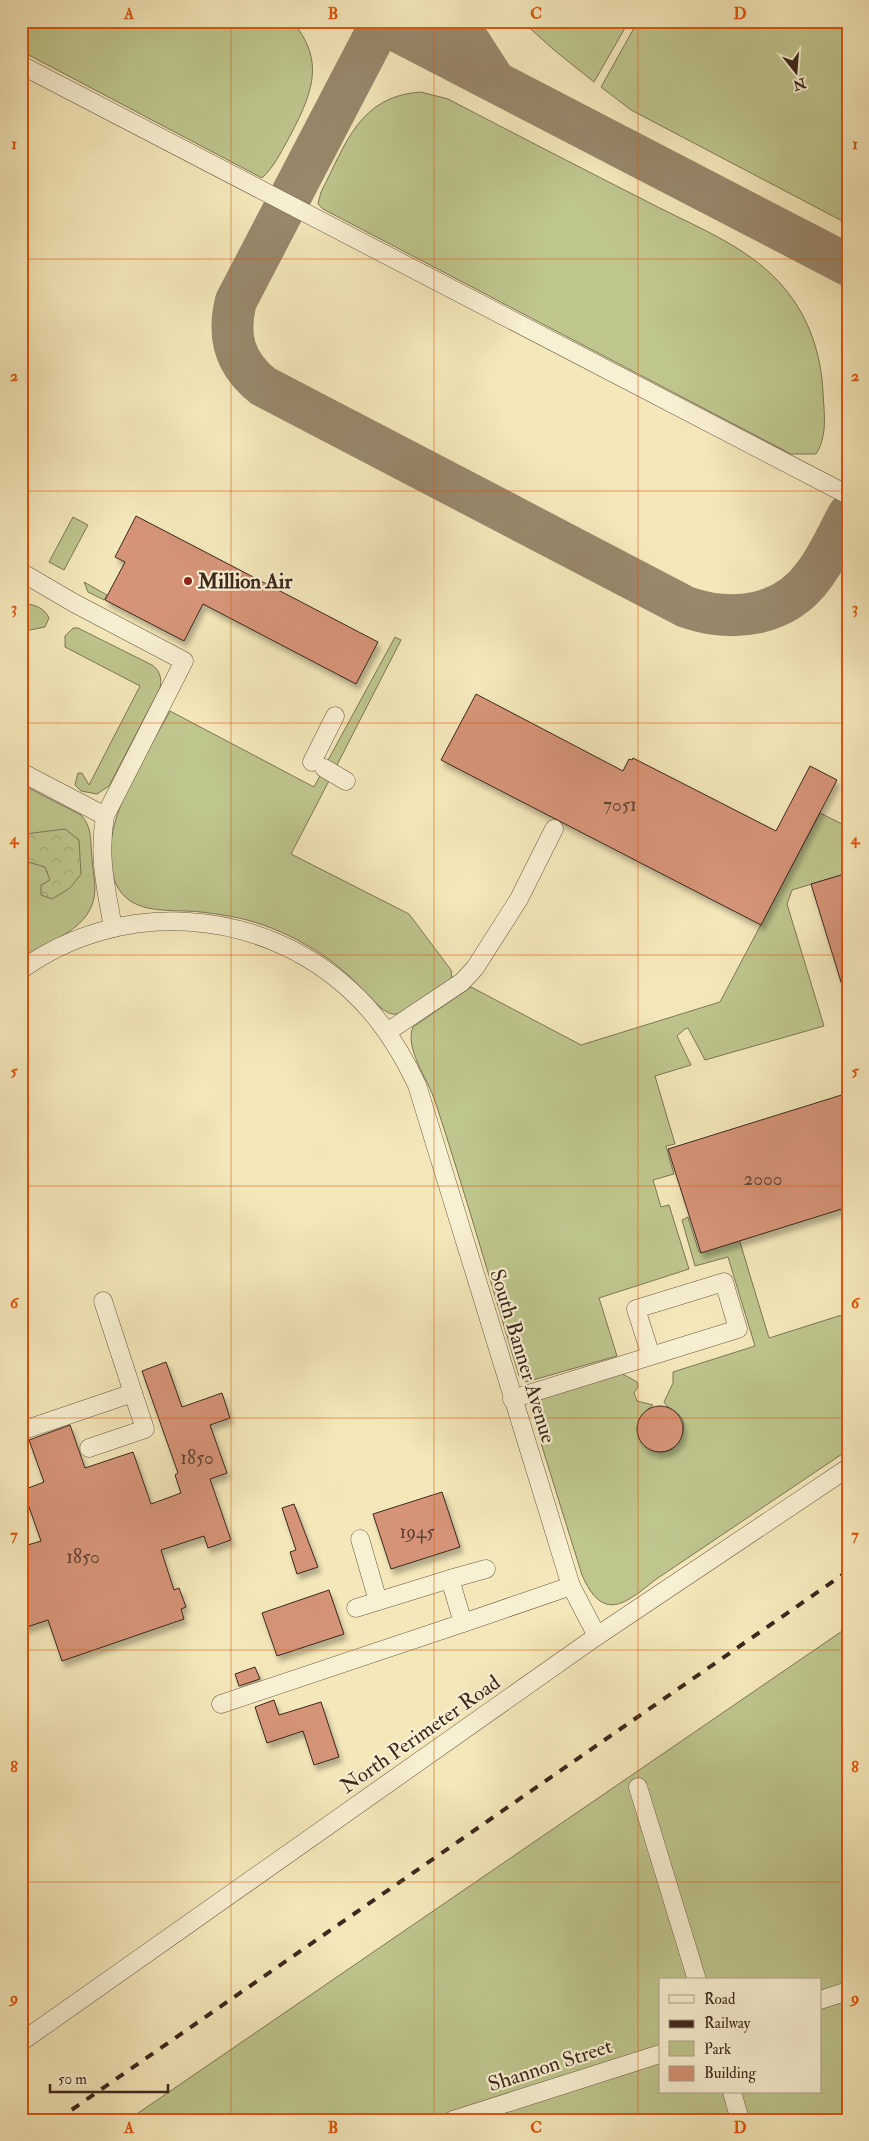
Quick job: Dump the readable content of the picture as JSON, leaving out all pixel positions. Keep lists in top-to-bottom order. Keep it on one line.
{"streets":{"street":["South Banner Avenue","North Perimeter Road","Shannon Street"]},"crossings":[["South Banner Avenue","North Perimeter Road"]],"places":["Million Air"],"house_numbers":["7051","2000","1850","1945","1850"],"legend":["Road","Railway","Park","Building"],"scale_bar":"50 m","north":"bottom","grid":{"columns":["A","B","C","D"],"rows":["1","2","3","4","5","6","7","8","9"]}}
